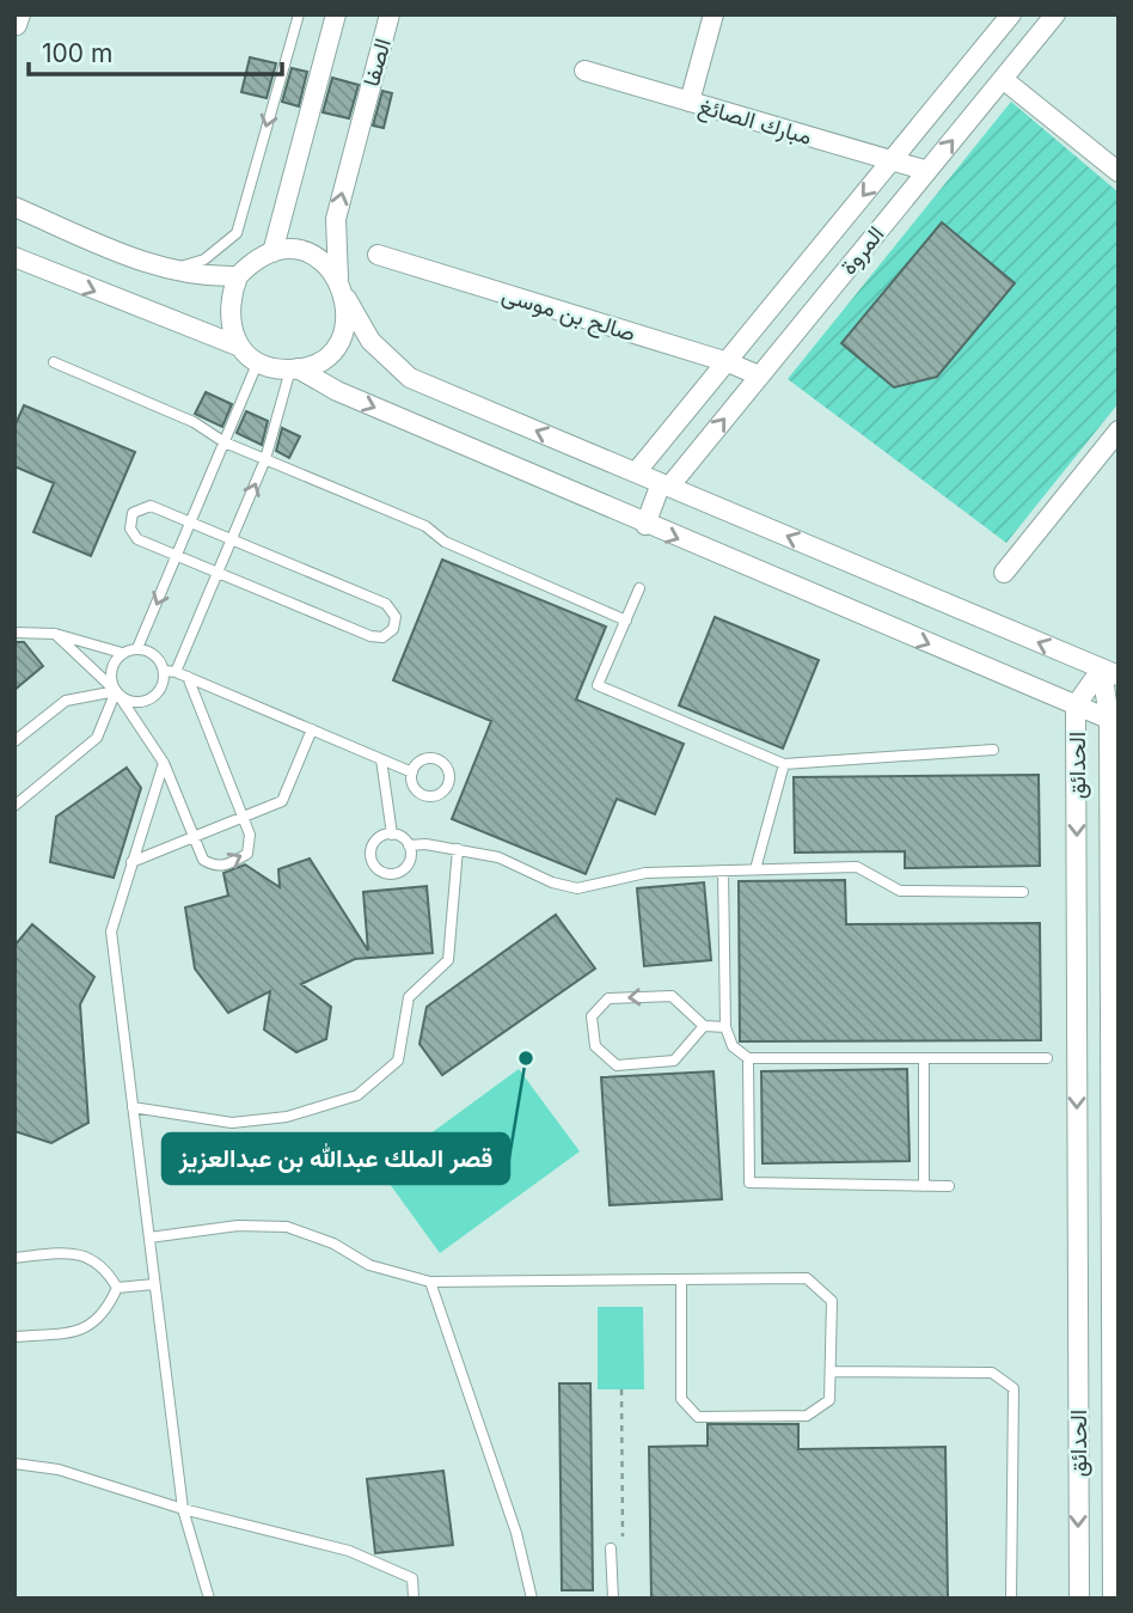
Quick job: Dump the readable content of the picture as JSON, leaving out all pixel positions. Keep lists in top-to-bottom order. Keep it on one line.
{"streets":{"street":["الصفا","مبارك الصائغ","المروة","صالح بن موسى","الحدائق"]},"crossings":[["مبارك الصائغ","المروة"],["المروة","صالح بن موسى"]],"places":["قصر الملك عبدالله بن عبدالعزيز"],"scale_bar":"100 m"}
